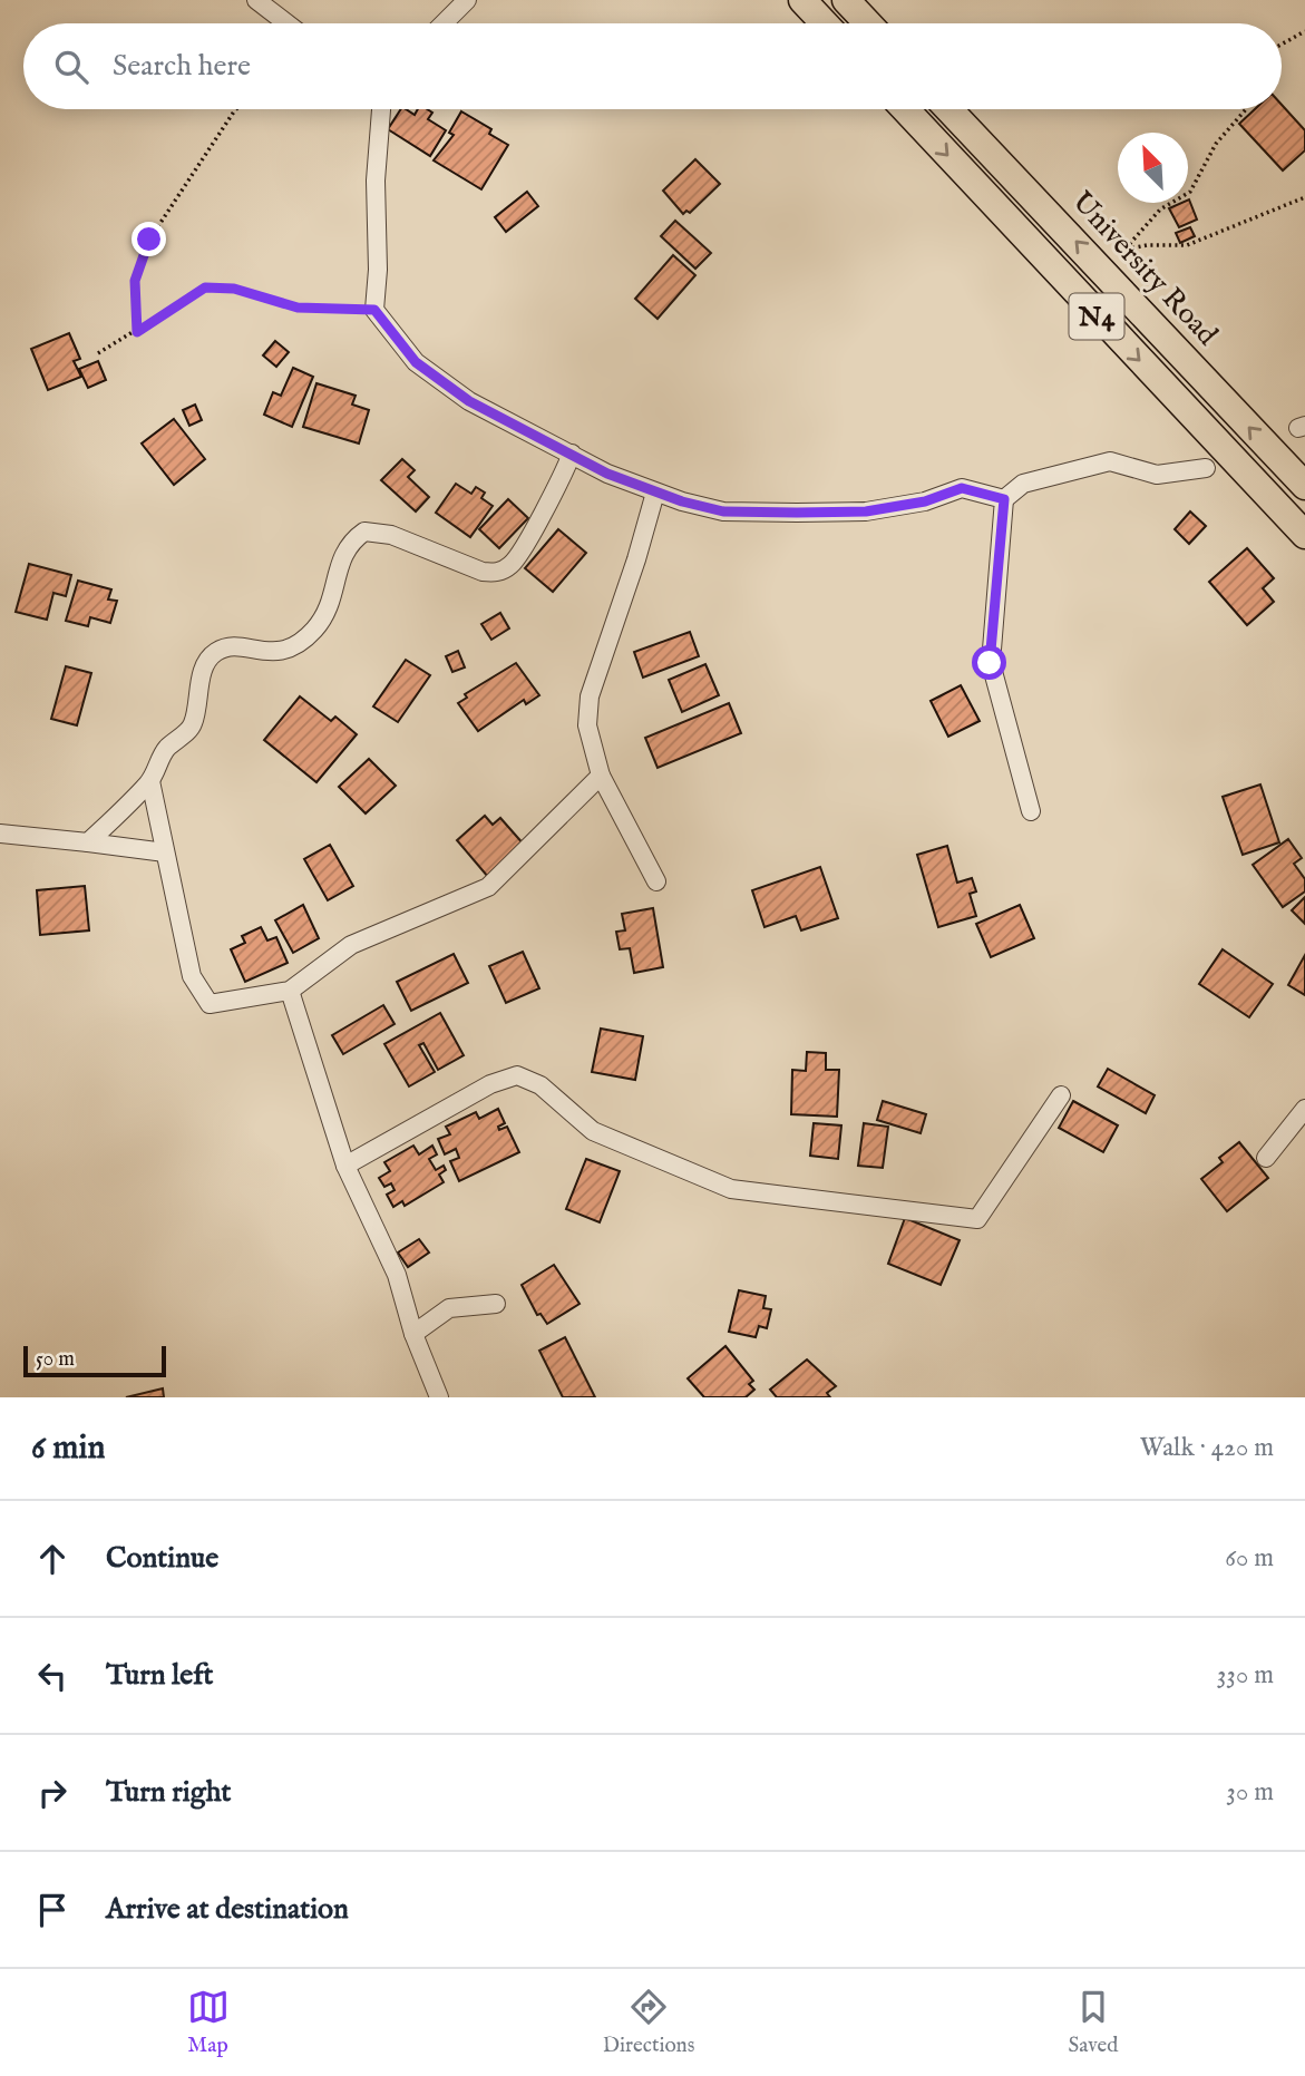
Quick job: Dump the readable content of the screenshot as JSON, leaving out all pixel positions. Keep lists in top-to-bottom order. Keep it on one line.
{"streets":{"highway":["University Road","N4"]},"scale_bar":"50 m","north":"top left","page":{"search":"Search here","scale":"50 m","heading":["6 min","Walk · 420 m"],"list":[["Continue","60 m"],["Turn left","330 m"],["Turn right","30 m"],"Arrive at destination"],"nav":["Map","Directions","Saved"]}}
